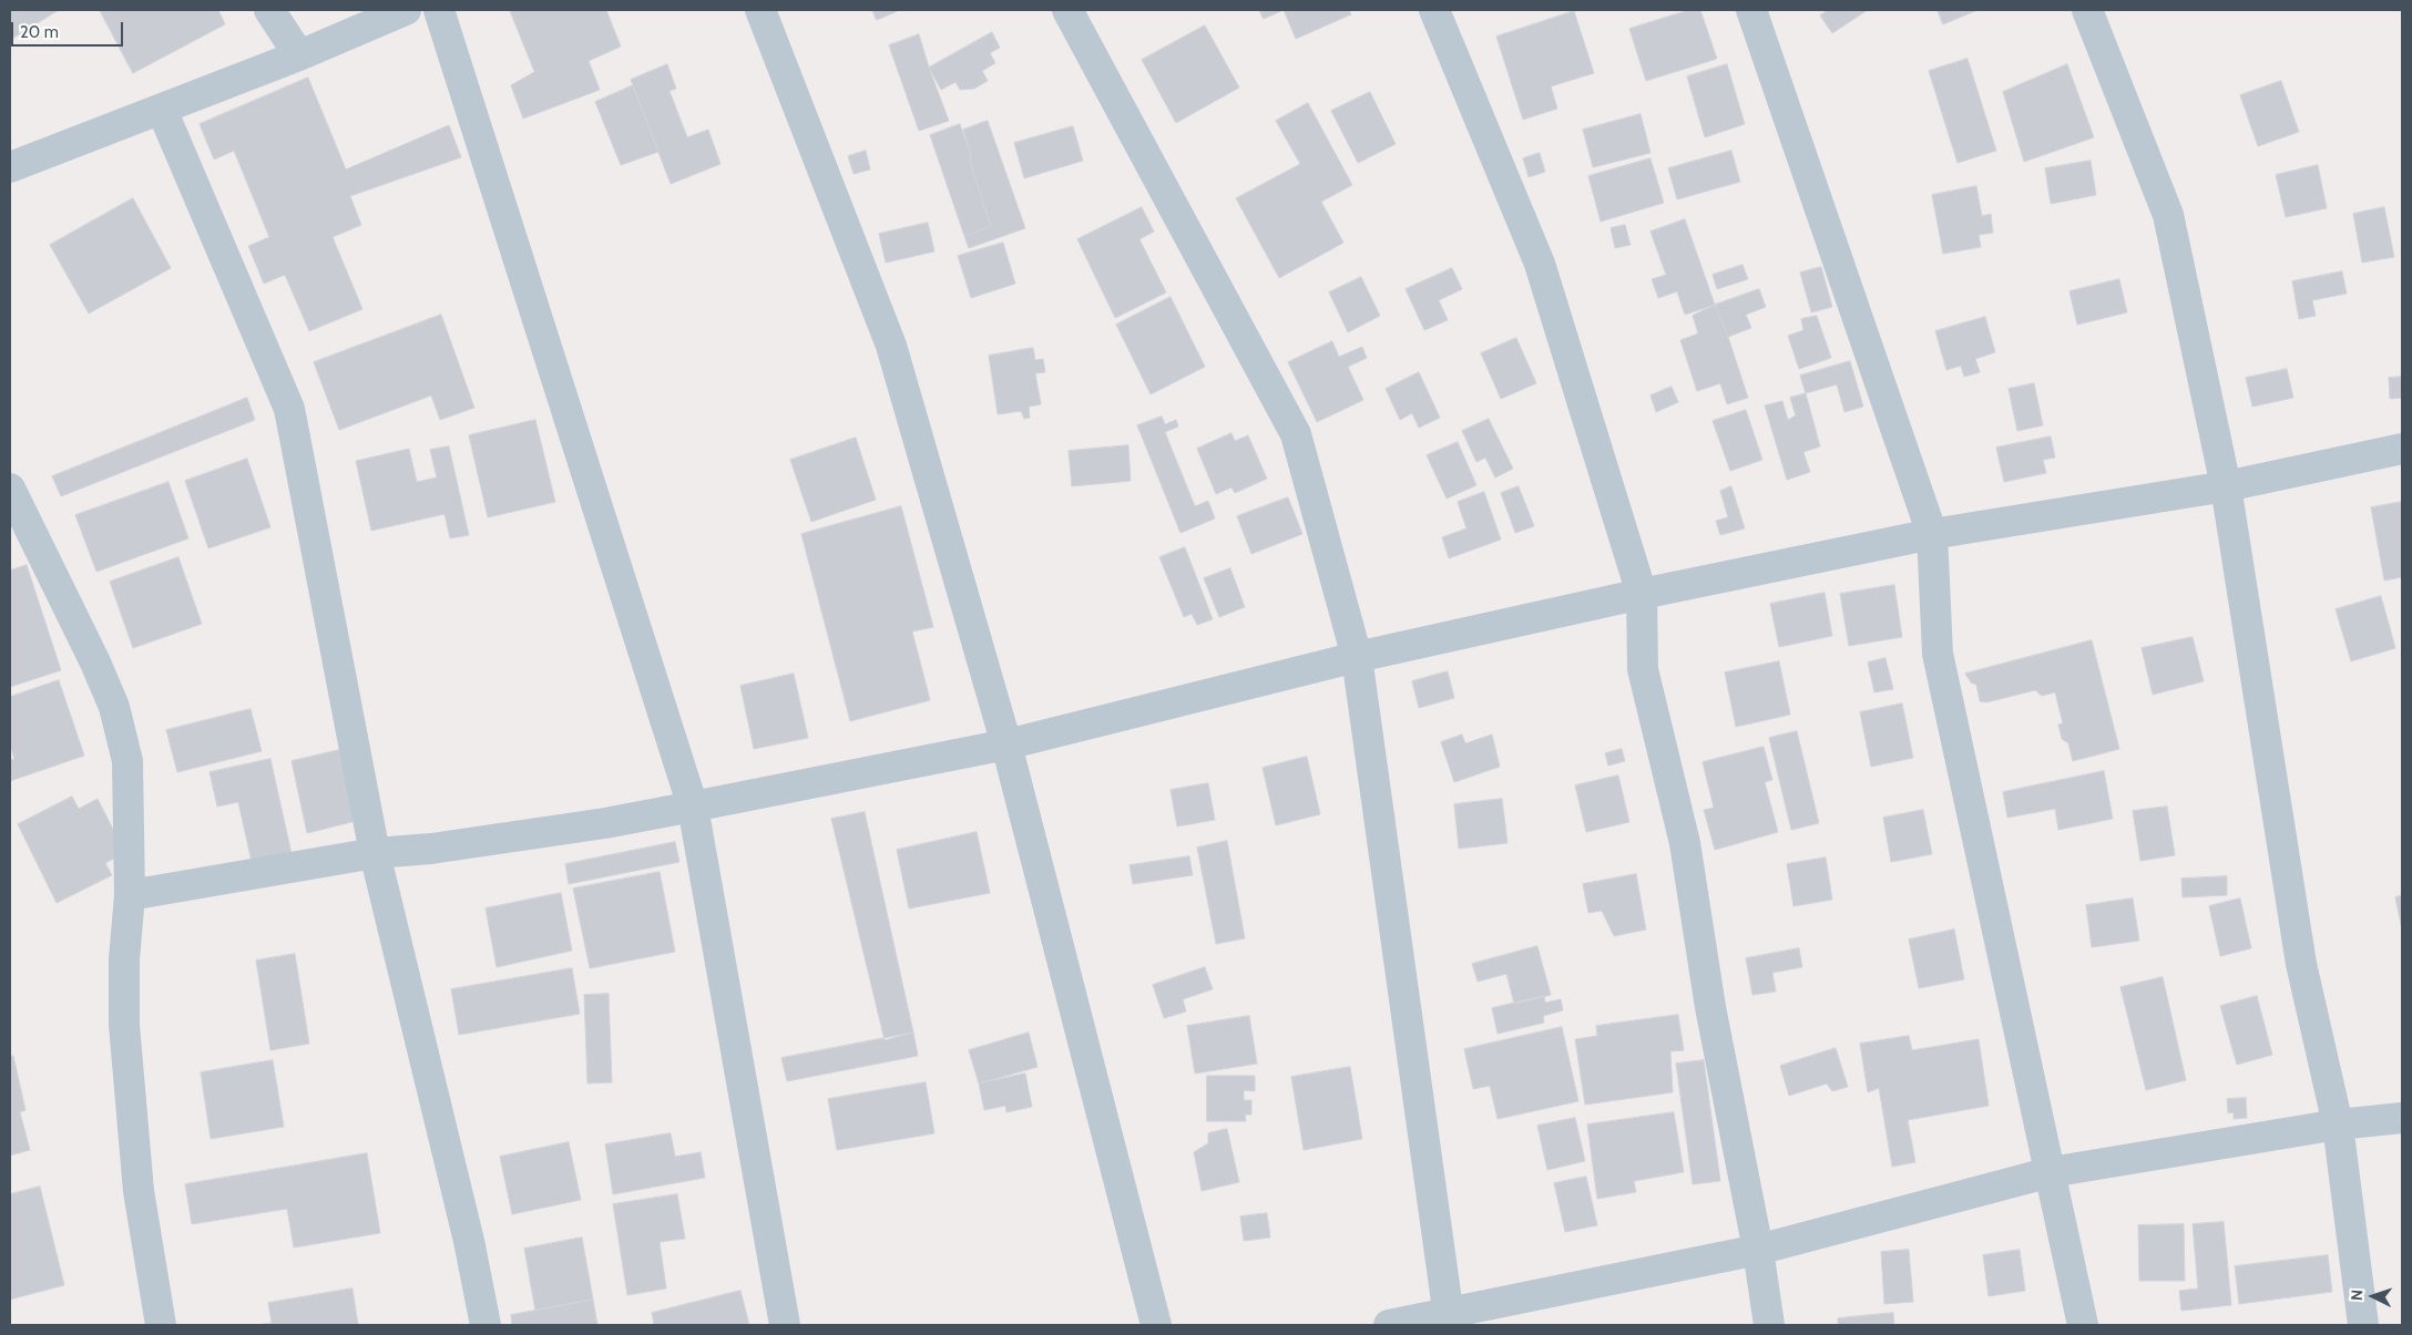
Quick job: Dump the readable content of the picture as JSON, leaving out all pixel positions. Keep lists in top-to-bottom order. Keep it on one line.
{"scale_bar":"20 m","north":"left"}
